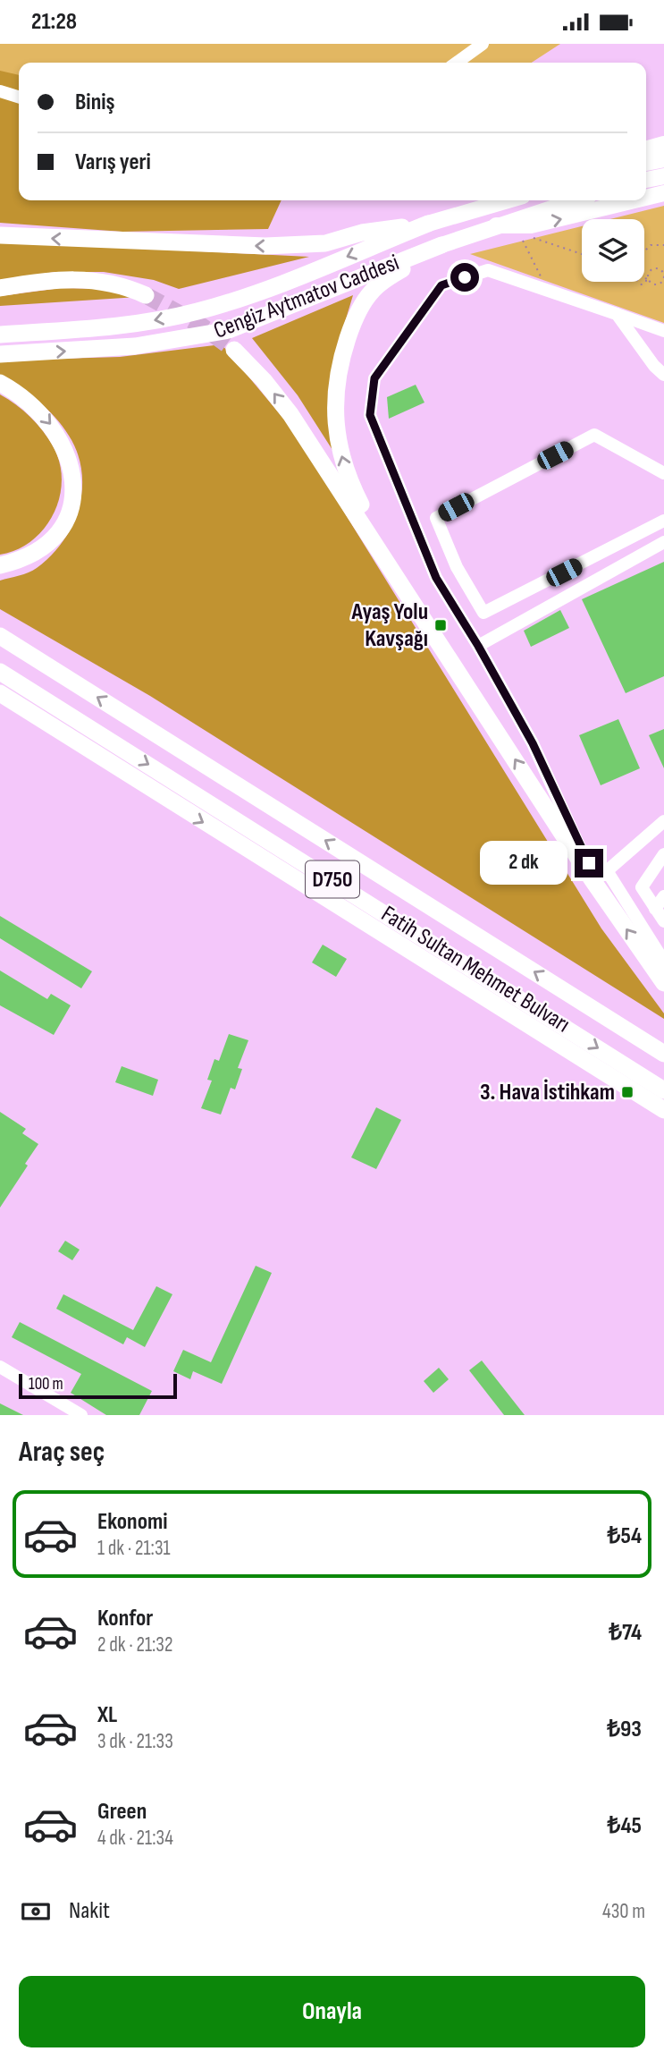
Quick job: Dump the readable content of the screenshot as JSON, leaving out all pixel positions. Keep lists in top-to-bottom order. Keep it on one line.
{"streets":{"highway":["Cengiz Aytmatov Caddesi","D750","Fatih Sultan Mehmet Bulvarı"]},"places":{"transit":["Ayaş Yolu Kavşağı","3. Hava İstihkam"]},"scale_bar":"100 m","page":{"status":"21:28","banner":["Biniş","Varış yeri"],"bubble":"2 dk","scale":"100 m","heading":"Araç seç","list":[{"name":"Ekonomi","note":"1 dk · 21:31","value":"₺54"},{"name":"Konfor","note":"2 dk · 21:32","value":"₺74"},{"name":"XL","note":"3 dk · 21:33","value":"₺93"},{"name":"Green","note":"4 dk · 21:34","value":"₺45"}],"pay":["Nakit","430 m"],"buttons":"Onayla"}}
